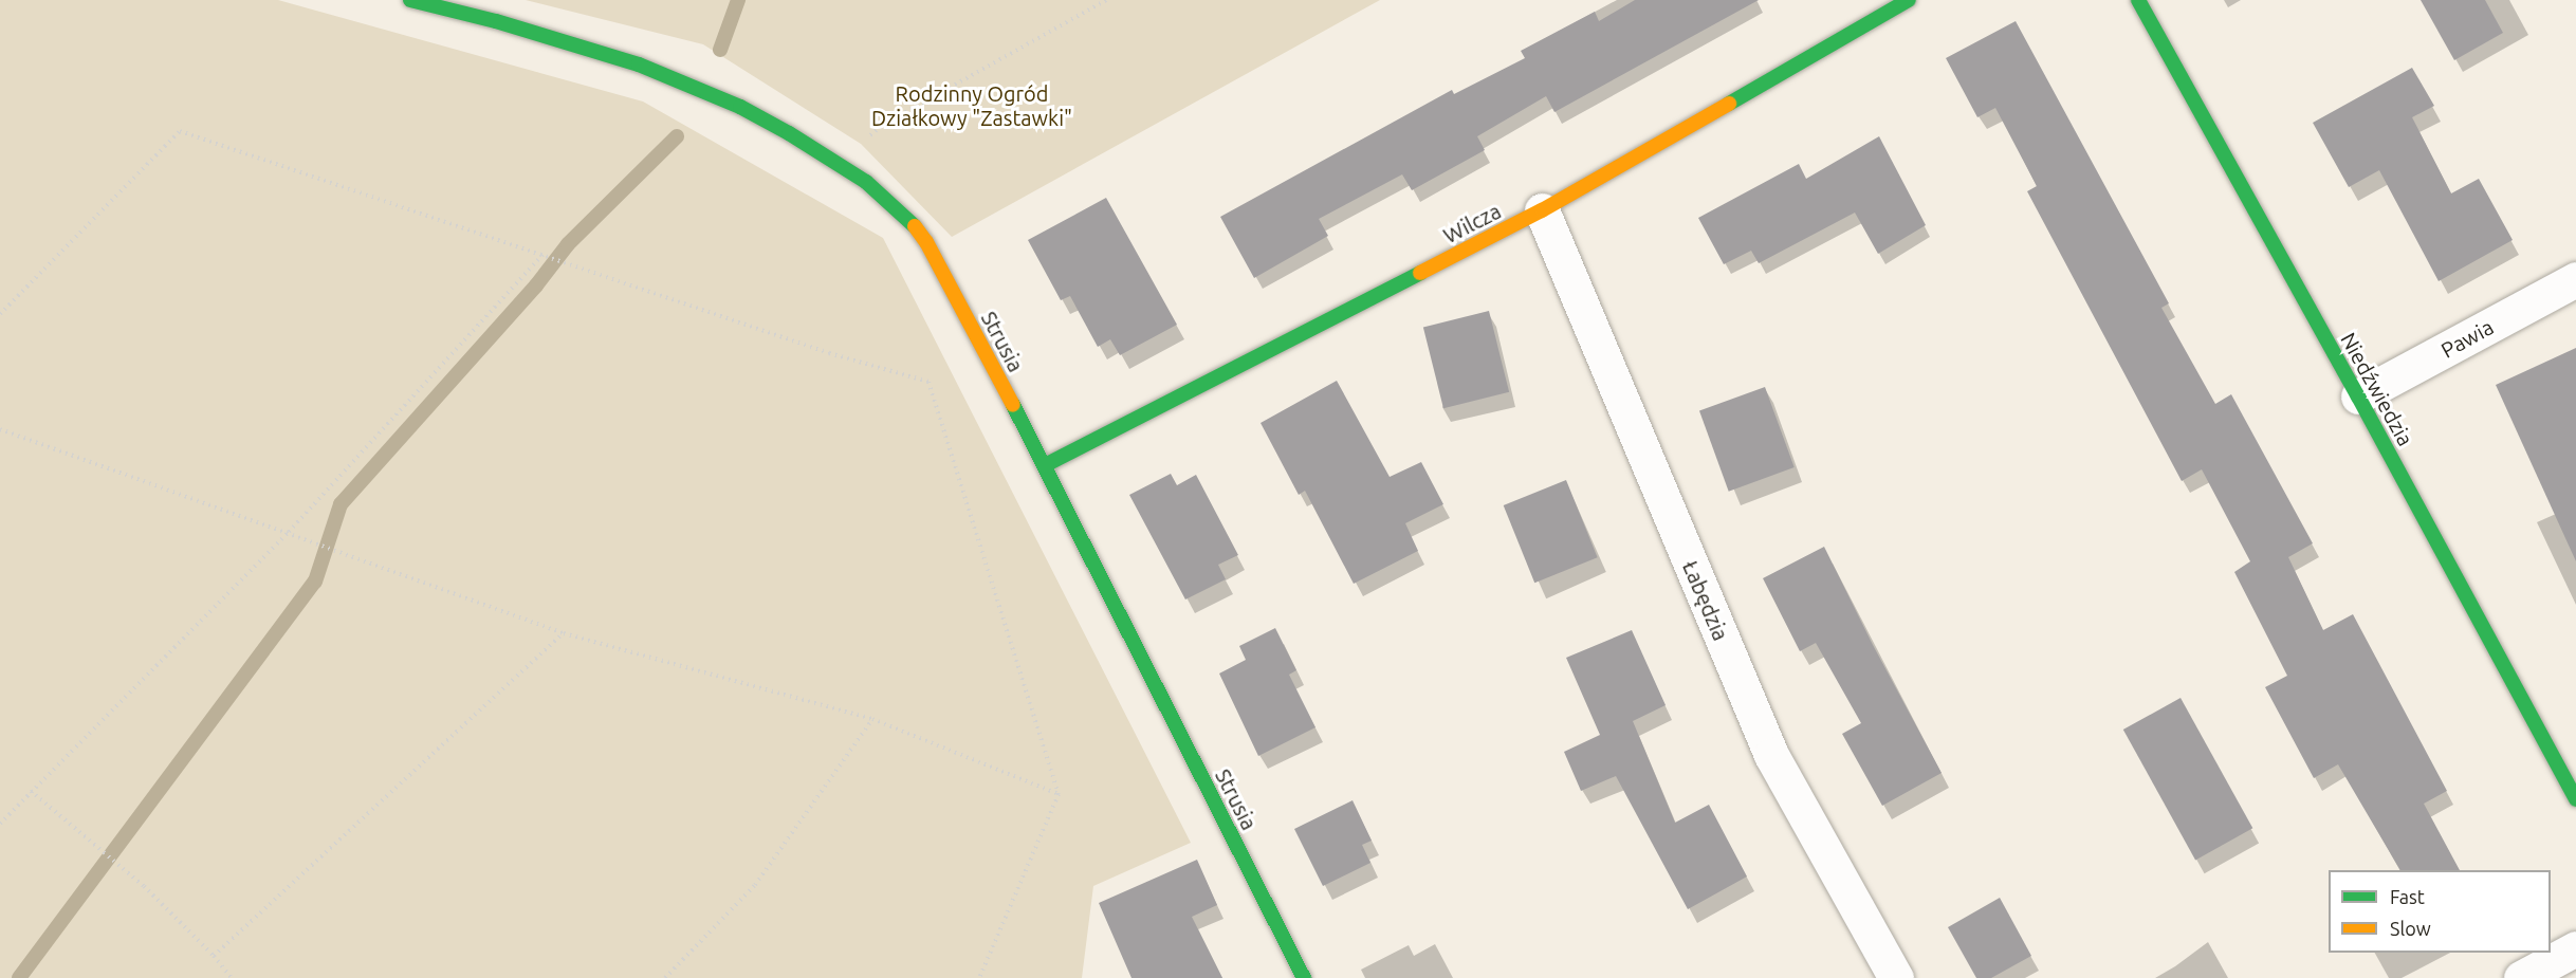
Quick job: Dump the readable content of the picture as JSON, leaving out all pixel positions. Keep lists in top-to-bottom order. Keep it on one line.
{"streets":{"street":["Wilcza","Pawia","Strusia","Niedźwiedzia","Łabędzia"]},"crossings":[["Wilcza","Strusia"],["Wilcza","Łabędzia"],["Pawia","Niedźwiedzia"]],"parks":["Rodzinny Ogród Działkowy \"Zastawki\""],"legend":["Fast","Slow"]}
